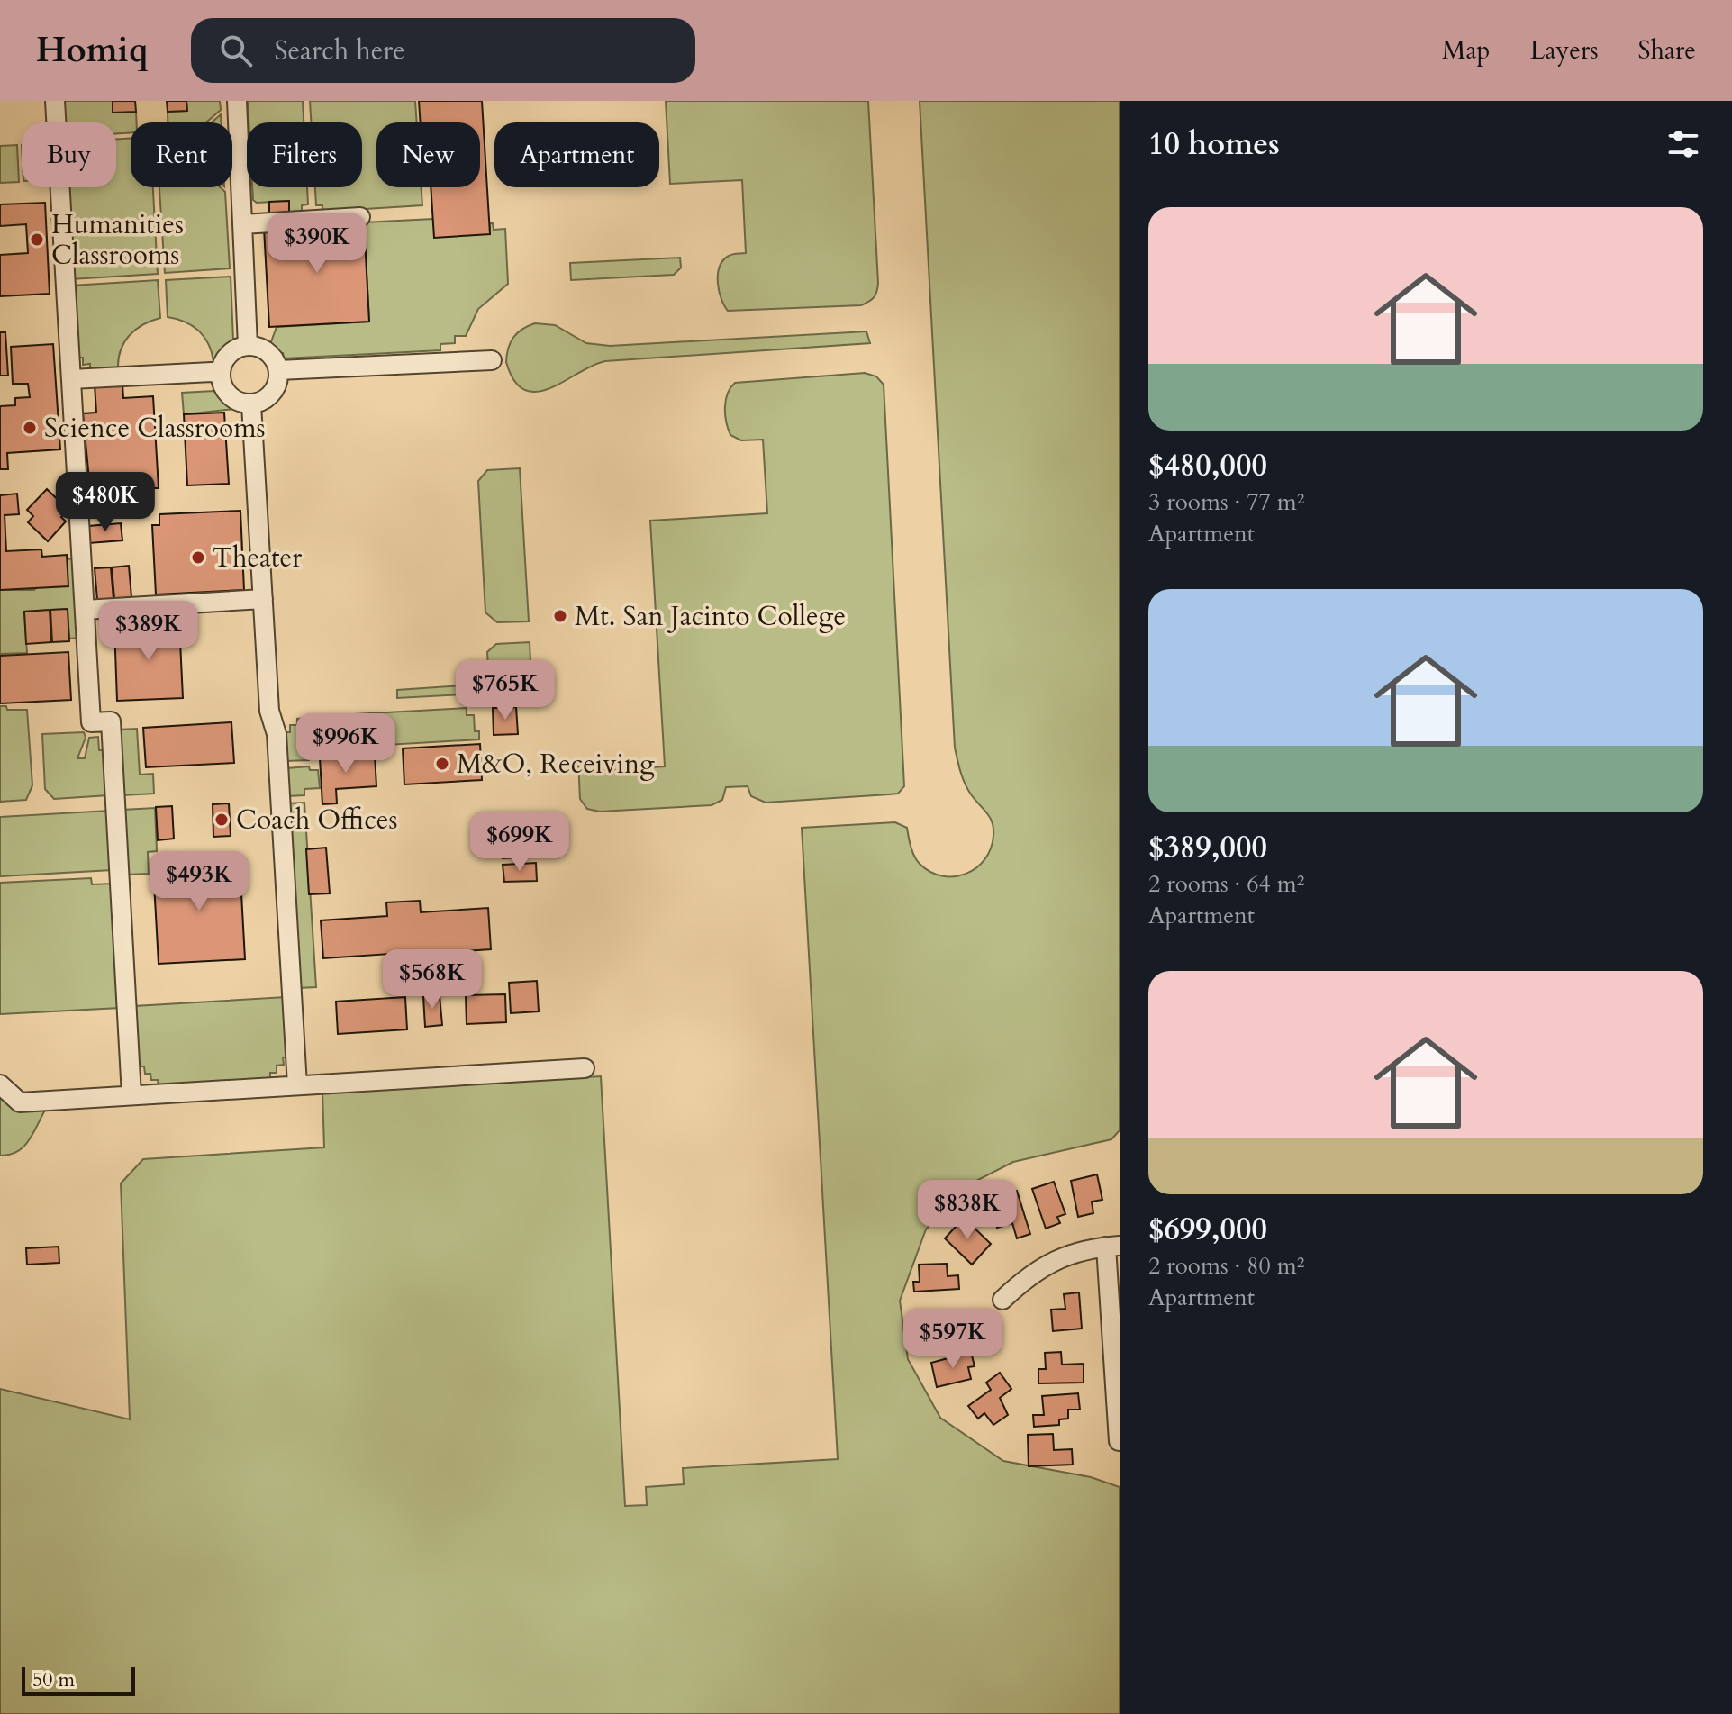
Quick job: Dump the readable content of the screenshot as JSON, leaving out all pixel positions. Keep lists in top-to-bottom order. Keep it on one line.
{"places":["Humanities Classrooms","Science Classrooms","Theater","Mt. San Jacinto College","M&O, Receiving","Coach Offices"],"scale_bar":"50 m","page":{"header":"Homiq","search":"Search here","nav":["Map","Layers","Share"],"heading":"10 homes","chip":["Buy","Rent","Filters","New","Apartment"],"list":[{"name":"$480,000","note":"3 rooms · 77 m² · Apartment"},{"name":"$389,000","note":"2 rooms · 64 m² · Apartment"},{"name":"$699,000","note":"2 rooms · 80 m² · Apartment"}],"price":["$390K","$480K","$389K","$765K","$996K","$699K","$493K","$568K","$838K","$597K"],"scale":"50 m"}}
